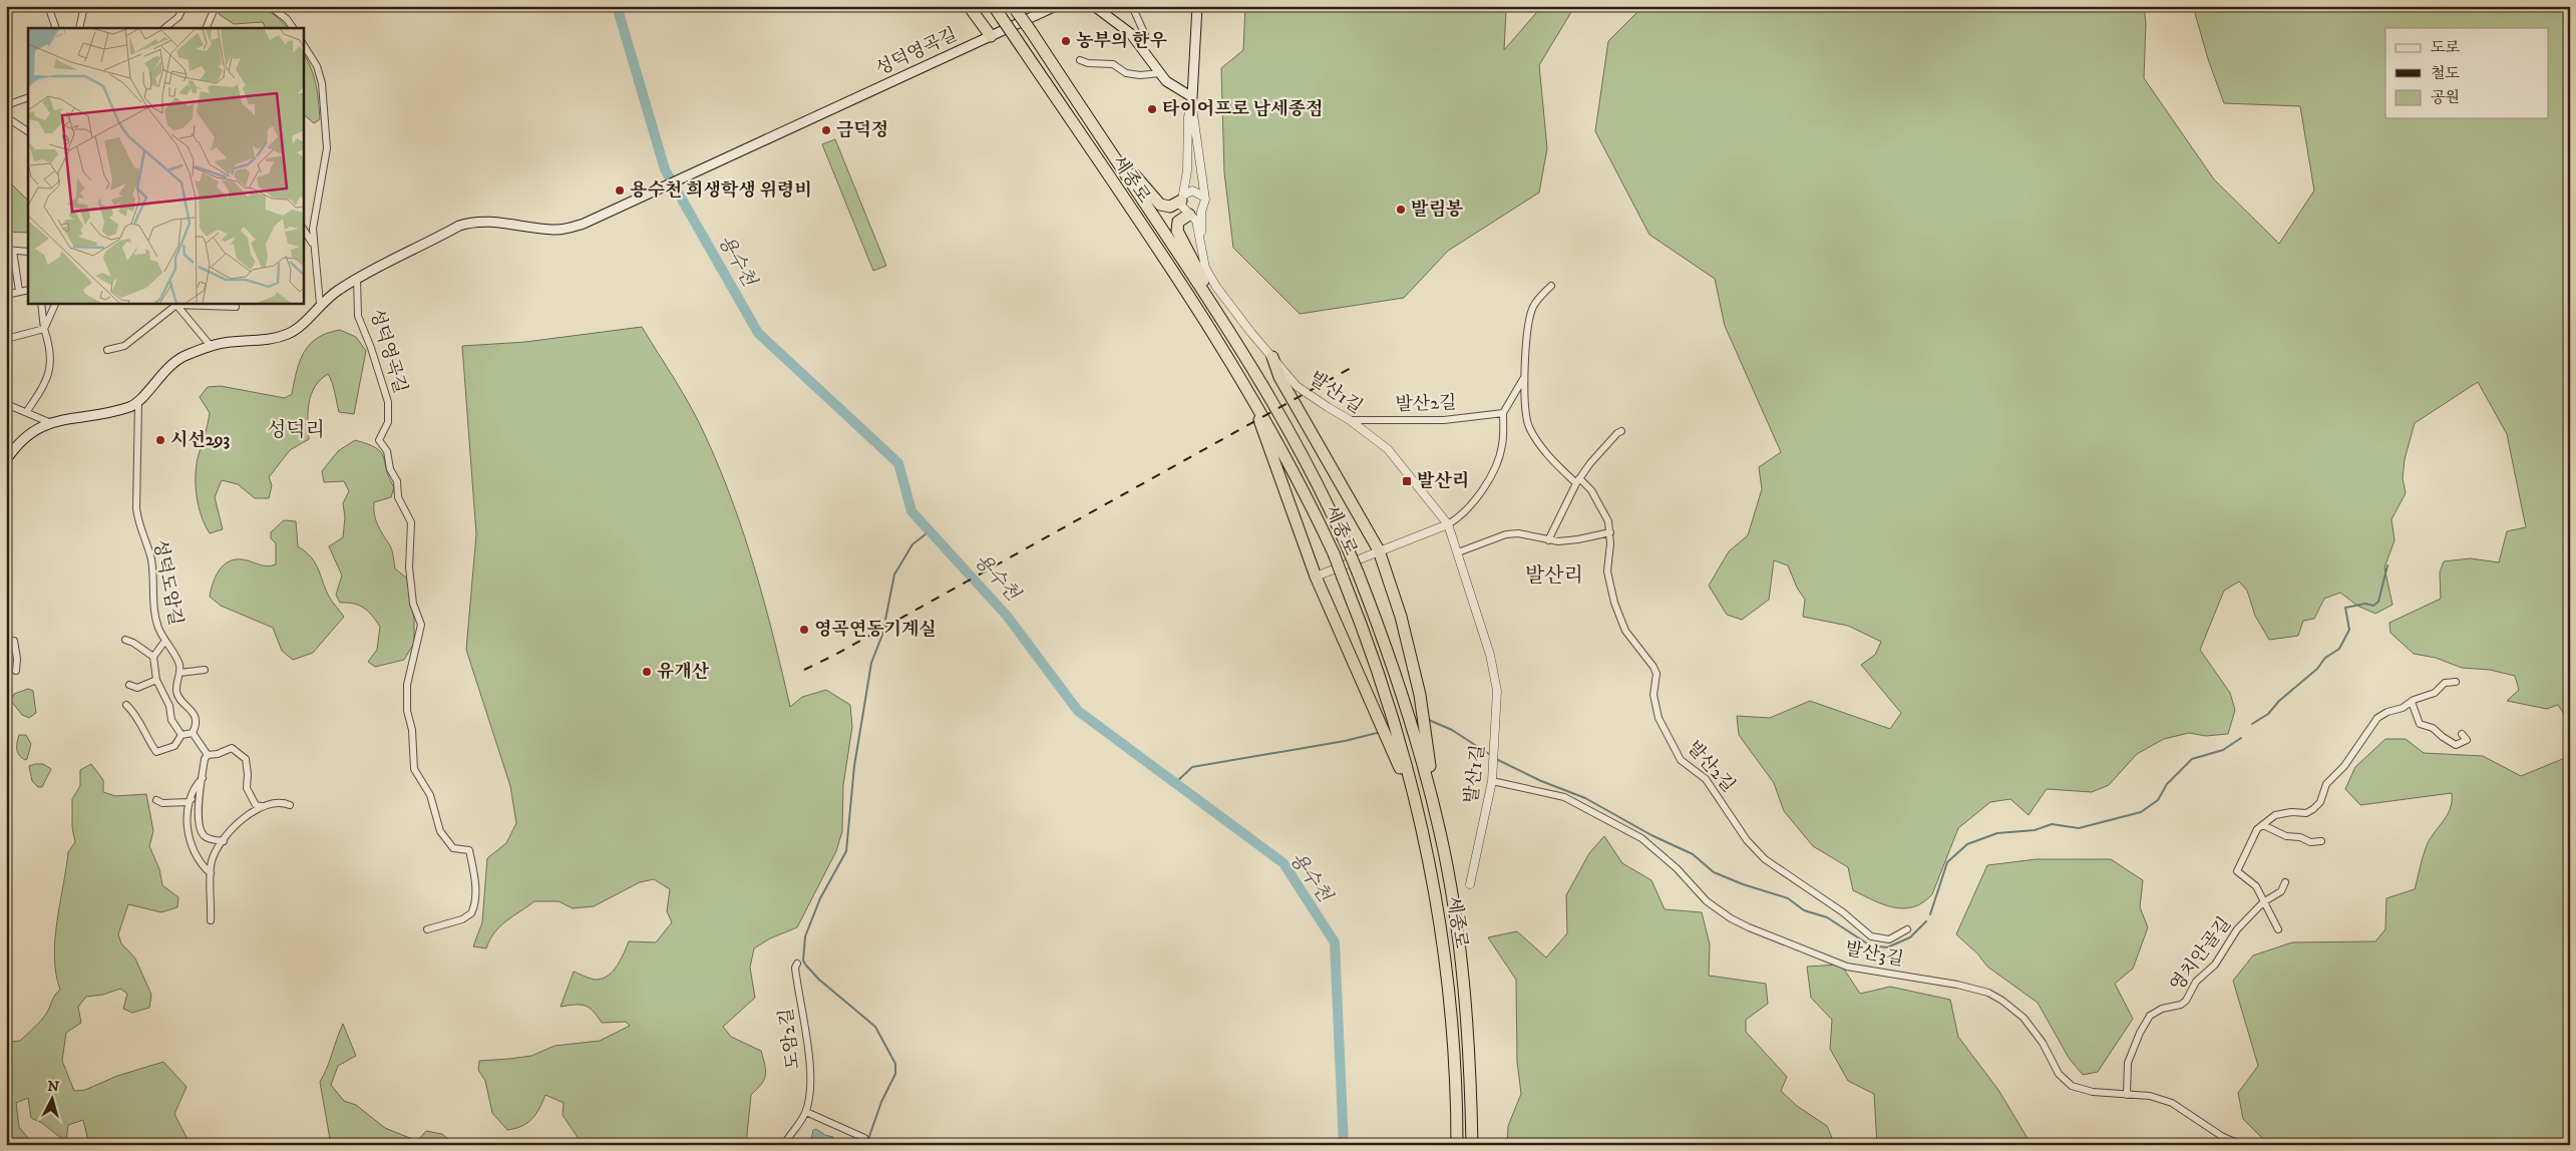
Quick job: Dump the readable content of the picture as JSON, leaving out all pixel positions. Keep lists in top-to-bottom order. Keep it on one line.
{"streets":{"highway":["세종로"],"main road":["성덕영곡길"],"street":["발산1길","발산2길","성덕도암길","발산3길","영치안골길","도암2길"]},"crossings":[["발산1길","발산2길"],["발산1길","발산3길"],["발산3길","영치안골길"]],"districts":["성덕리","발산리"],"water":["용수천"],"places":{"other":["농부의 한우","타이어프로 남세종점","금덕정","용수천 희생학생 위령비","발림봉","시선293","영곡연동기계실","유개산"],"transit":["발산리"]},"legend":["도로","철도","공원"],"north":"top"}
